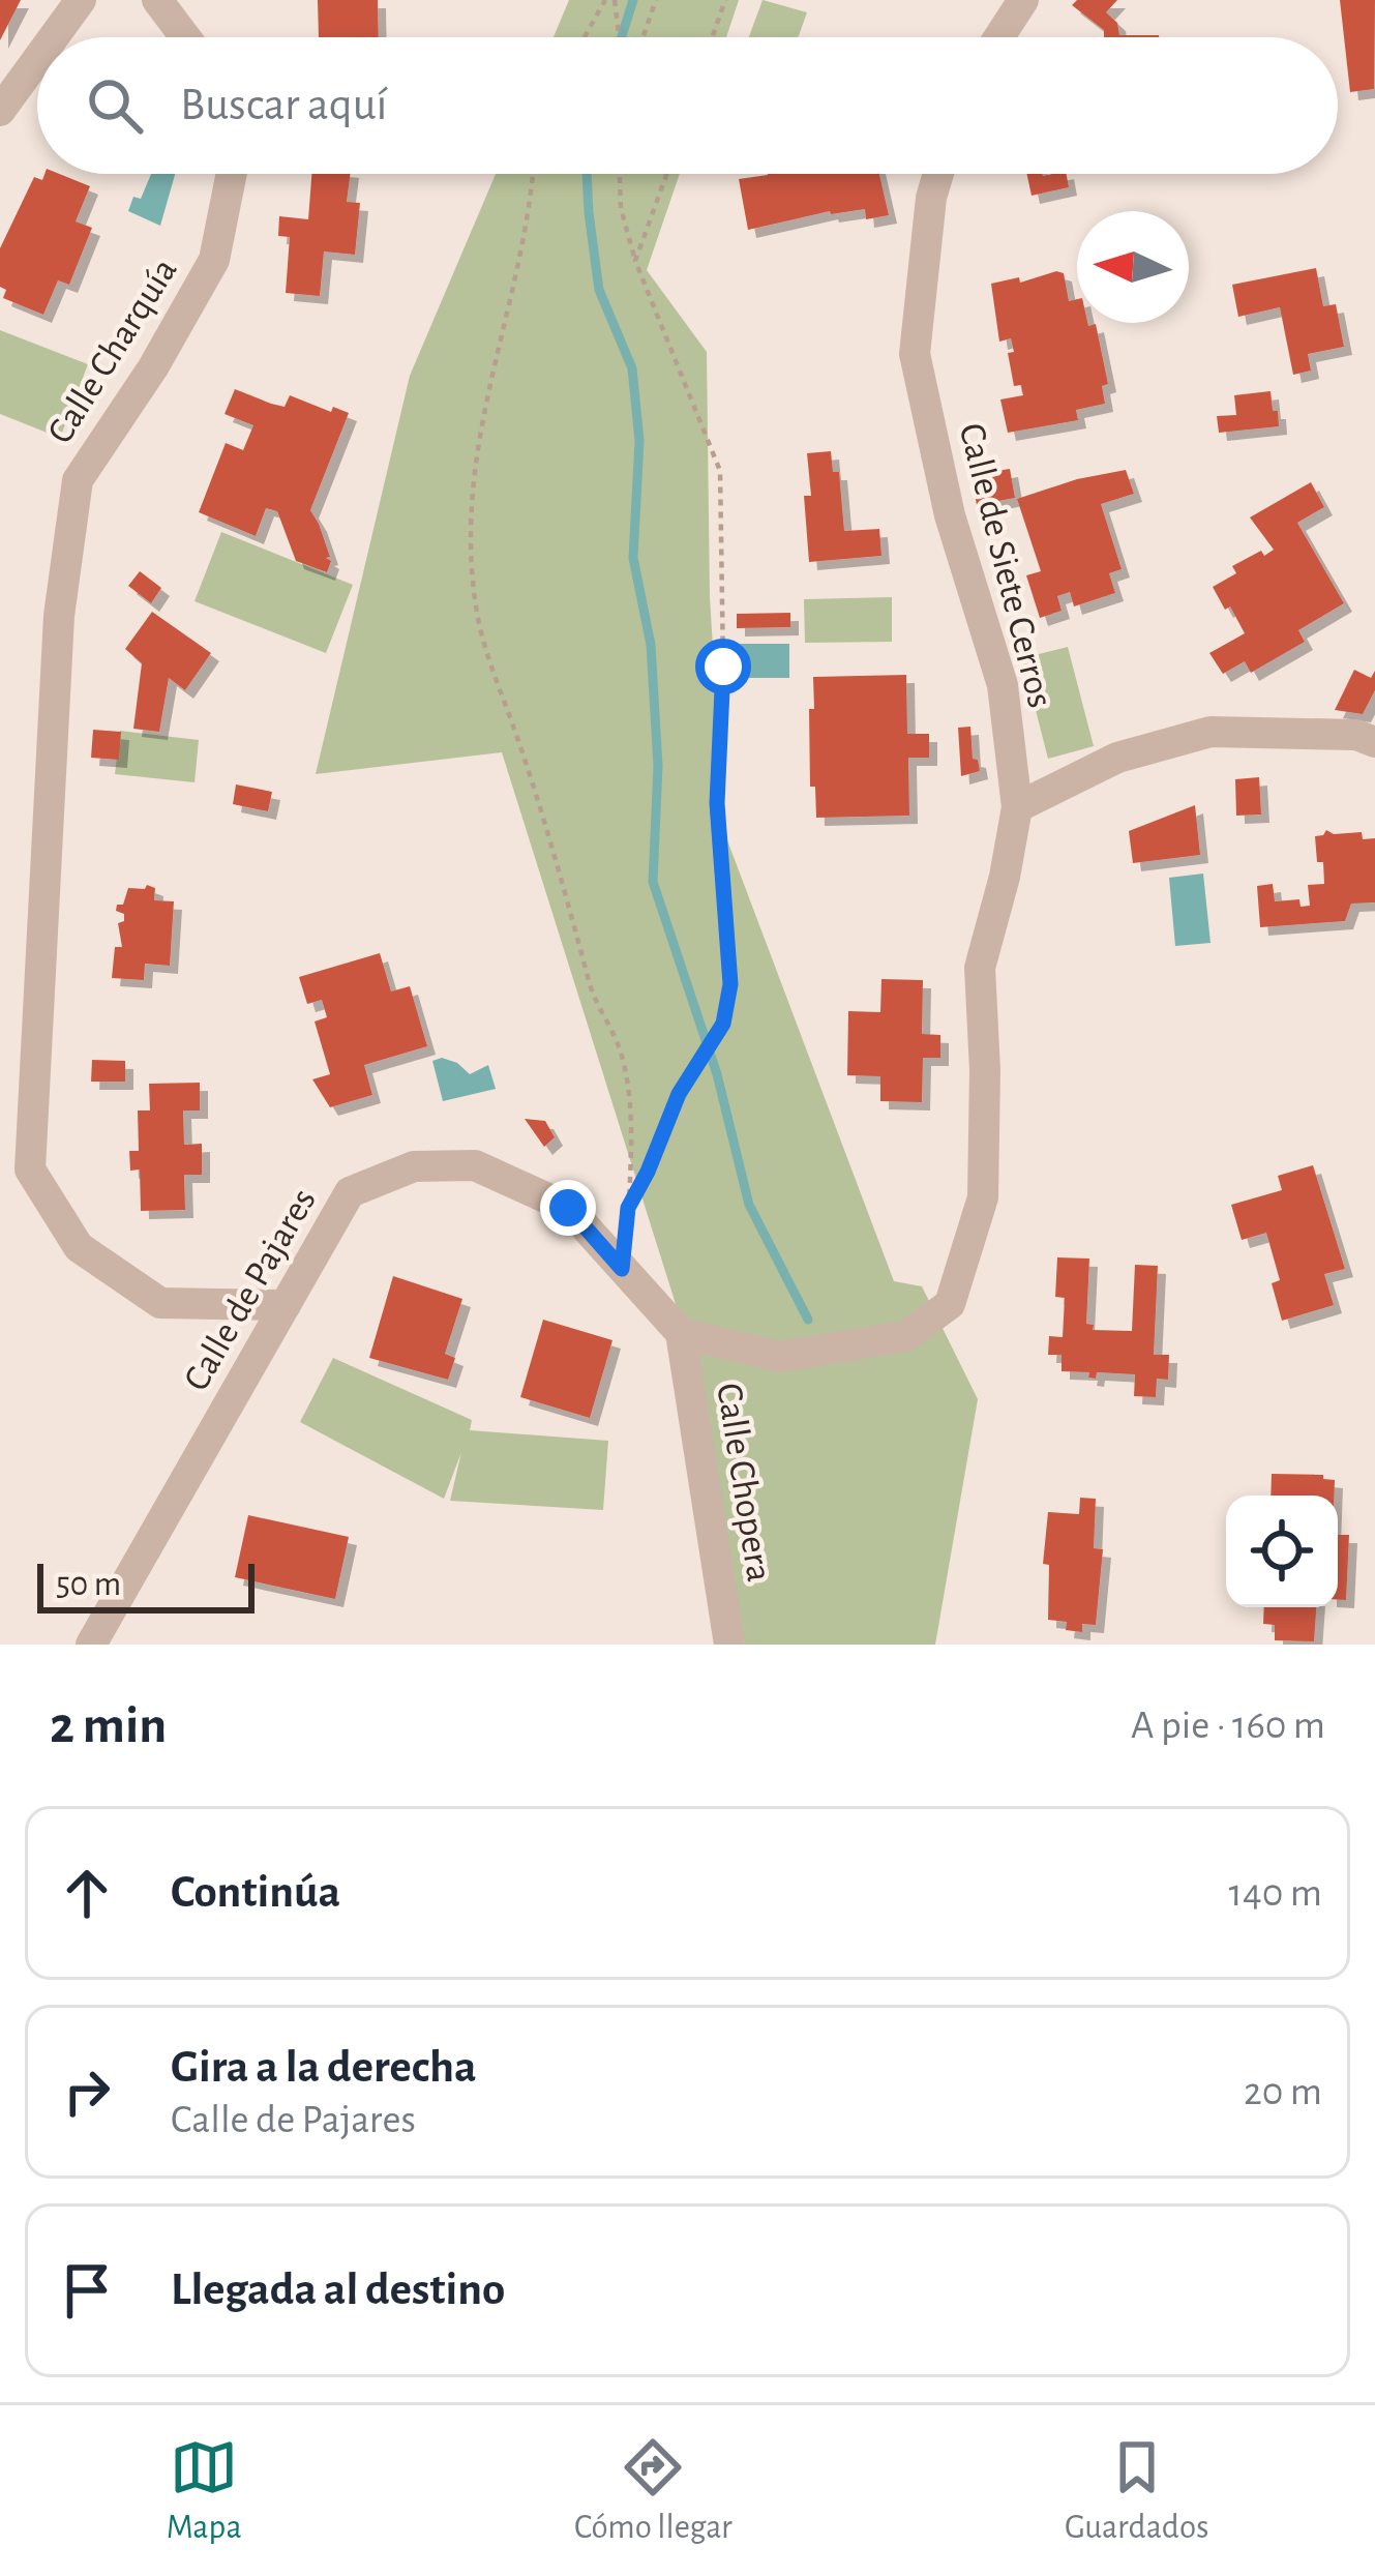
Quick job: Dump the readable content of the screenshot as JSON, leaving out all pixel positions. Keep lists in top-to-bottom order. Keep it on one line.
{"streets":{"street":["Calle Charquía","Calle de Siete Cerros","Calle de Pajares","Calle Chopera"]},"crossings":[["Calle Charquía","Calle de Pajares"],["Calle de Siete Cerros","Calle de Pajares"],["Calle de Siete Cerros","Calle Chopera"],["Calle de Pajares","Calle Chopera"]],"scale_bar":"50 m","north":"left","page":{"search":"Buscar aquí","scale":"50 m","heading":["2 min","A pie · 160 m"],"list":[["Continúa","140 m"],["Gira a la derecha","Calle de Pajares","20 m"],"Llegada al destino"],"nav":["Mapa","Cómo llegar","Guardados"]}}
